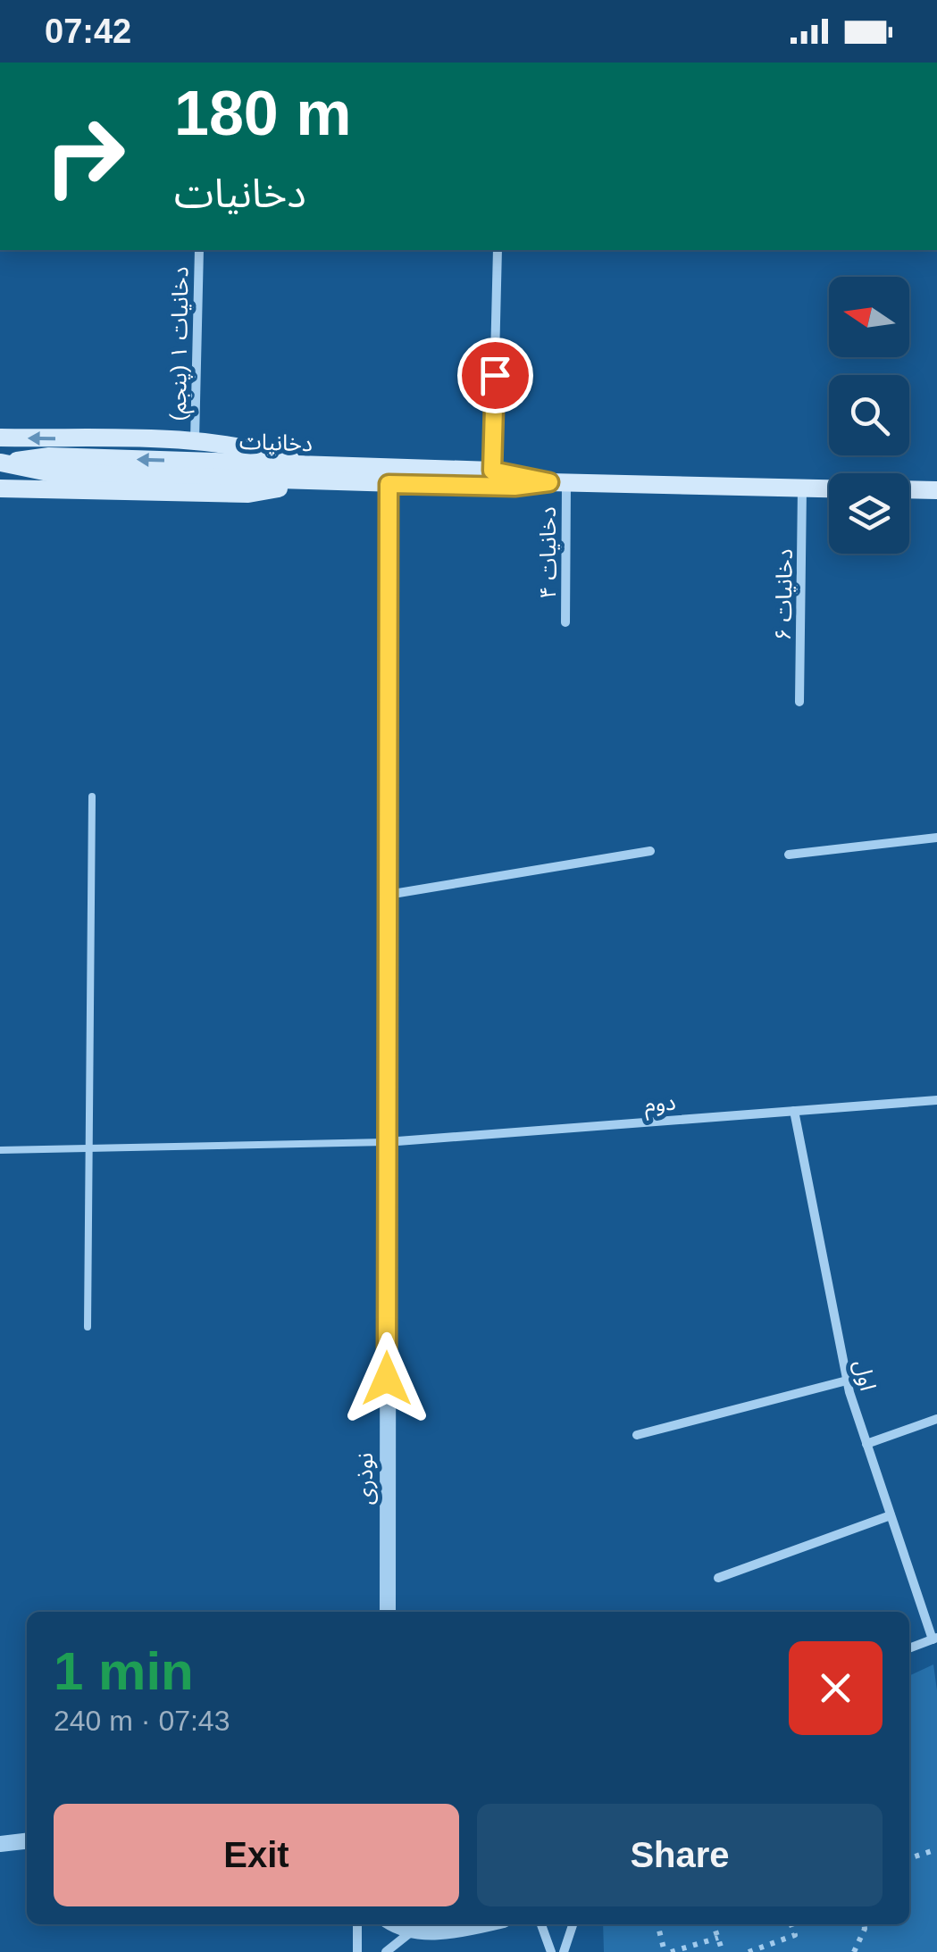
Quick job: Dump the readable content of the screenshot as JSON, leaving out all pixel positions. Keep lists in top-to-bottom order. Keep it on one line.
{"streets":{"main road":["دخانیات"],"street":["دخانیات ۱ (پنجم)","دخانیات ۴","دخانیات ۶","دوم","اول","نوذری"]},"crossings":[["دخانیات","دخانیات ۴"],["دخانیات","دخانیات ۶"],["دخانیات","نوذری"],["دوم","اول"],["دوم","نوذری"]],"north":"left","page":{"status":"07:42","turn":["180 m","دخانیات"],"heading":["1 min","240 m · 07:43"],"buttons":["Exit","Share"]}}
